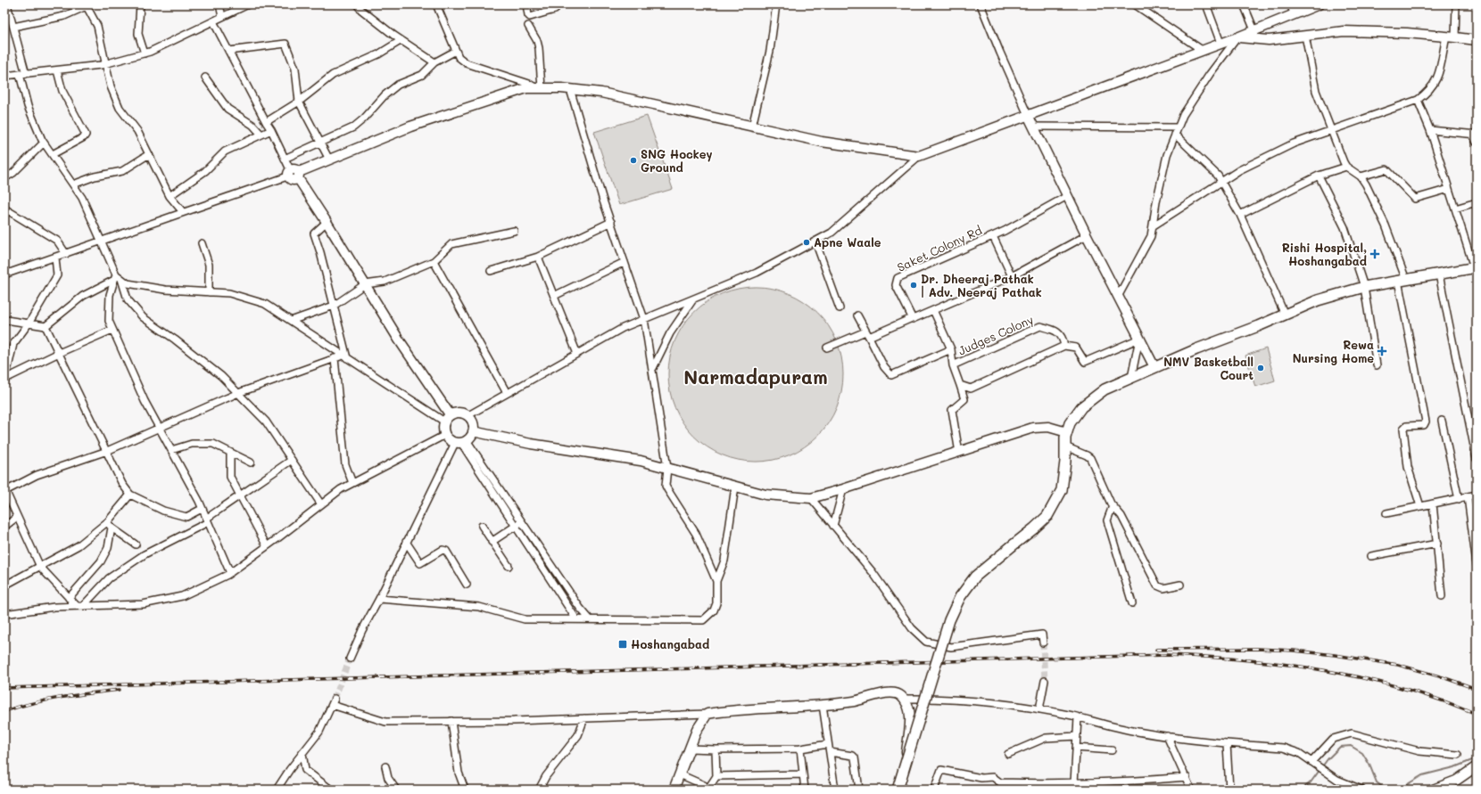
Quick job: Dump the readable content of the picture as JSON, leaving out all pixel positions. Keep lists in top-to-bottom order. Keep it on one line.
{"streets":{"street":["Saket Colony Rd","Judges Colony"]},"districts":["Narmadapuram"],"places":{"other":["SNG Hockey Ground","Apne Waale","Dr. Dheeraj Pathak | Adv. Neeraj Pathak","NMV Basketball Court"],"health":["Rishi Hospital, Hoshangabad","Rewa Nursing Home"],"transit":["Hoshangabad"]}}
